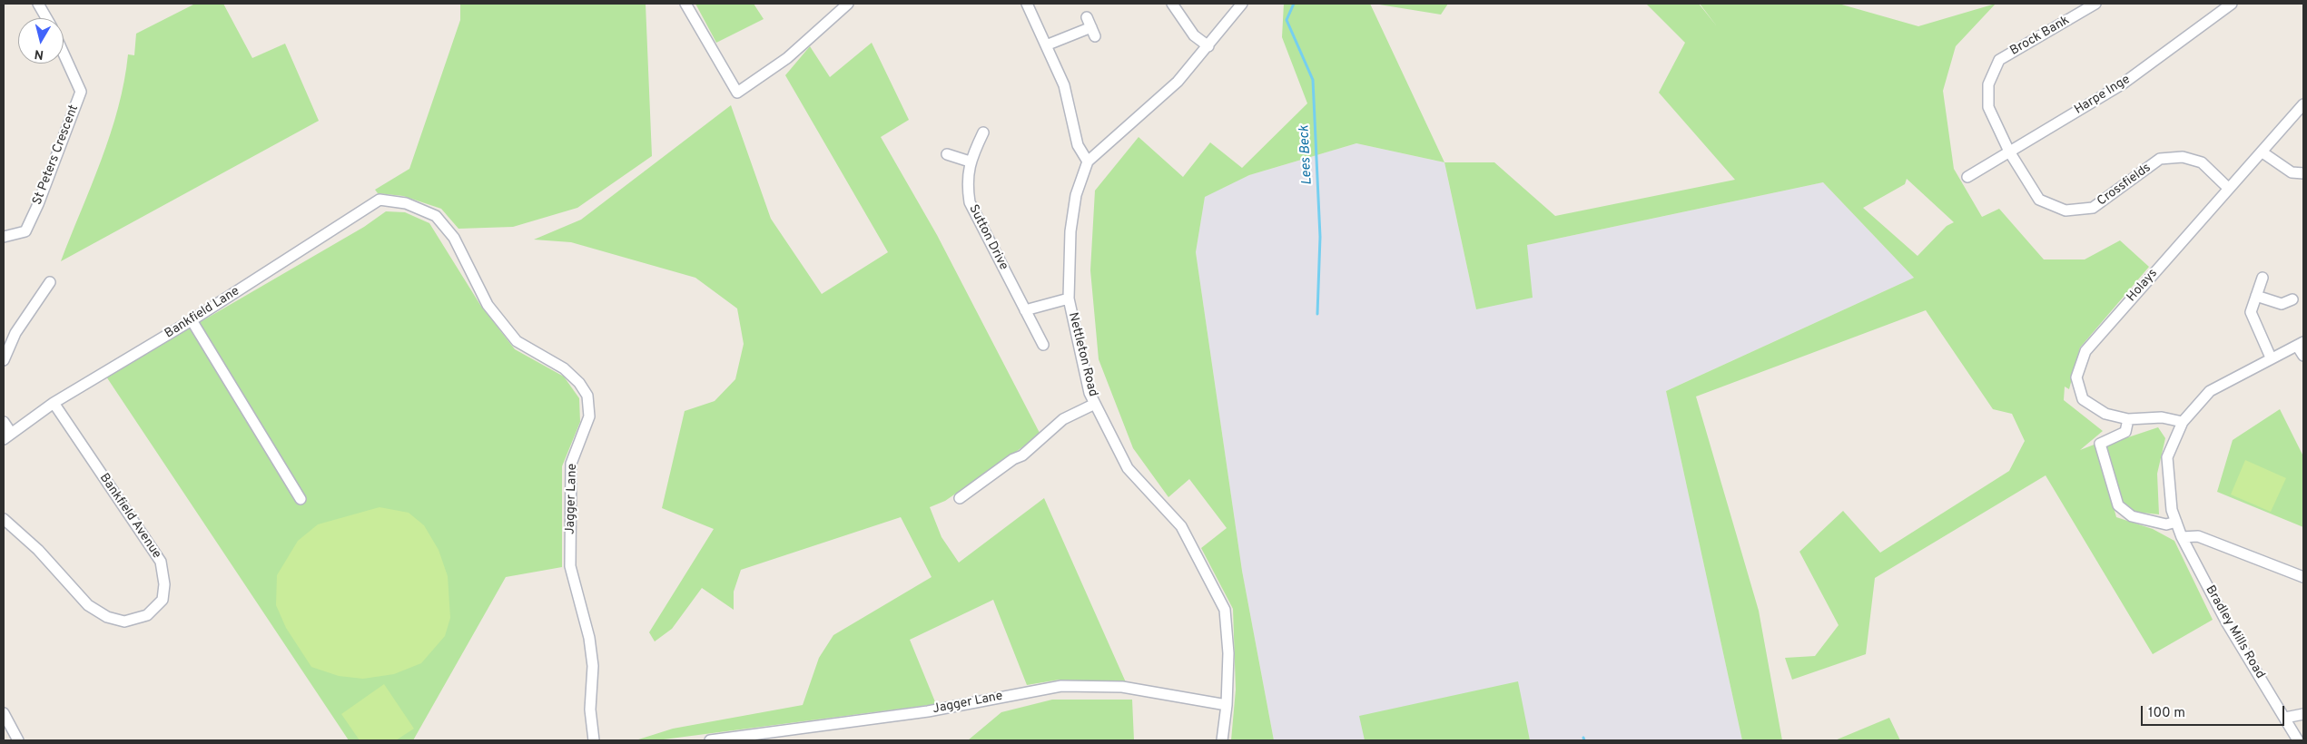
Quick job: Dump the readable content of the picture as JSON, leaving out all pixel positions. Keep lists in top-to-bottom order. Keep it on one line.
{"streets":{"street":["Brock Bank","Harpe Inge","St Peters Crescent","Crossfields","Sutton Drive","Holays","Bankfield Lane","Nettleton Road","Jagger Lane","Bankfield Avenue","Bradley Mills Road"]},"crossings":[["Brock Bank","Harpe Inge"],["Brock Bank","Crossfields"],["Harpe Inge","Crossfields"],["Crossfields","Holays"],["Holays","Bradley Mills Road"],["Bankfield Lane","Jagger Lane"],["Bankfield Lane","Bankfield Avenue"],["Nettleton Road","Jagger Lane"]],"water":["Lees Beck"],"scale_bar":"100 m","north":"bottom"}
